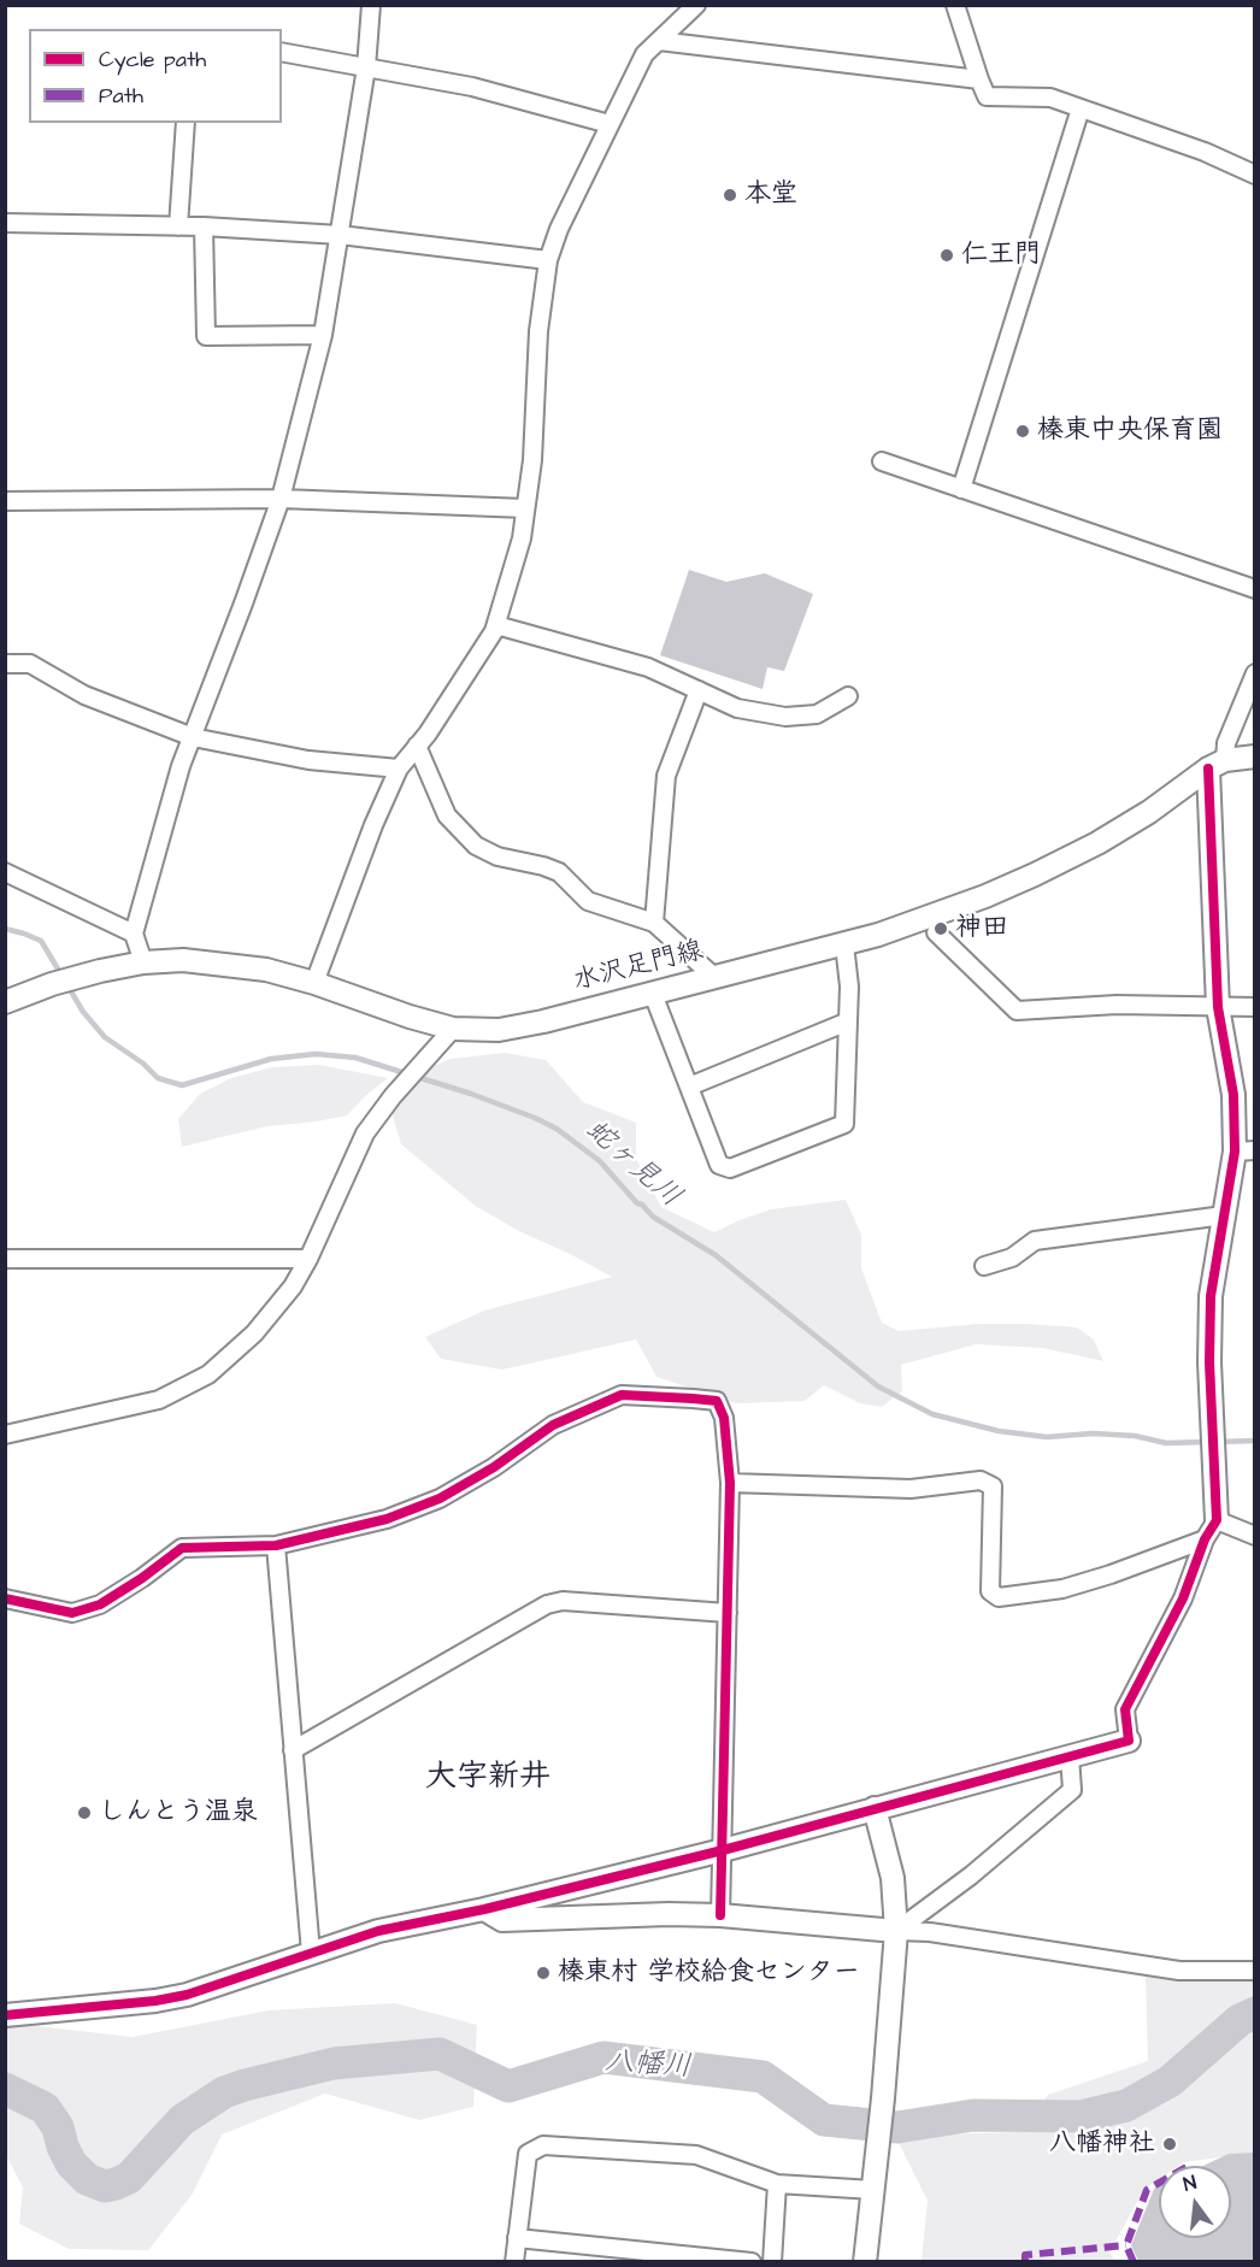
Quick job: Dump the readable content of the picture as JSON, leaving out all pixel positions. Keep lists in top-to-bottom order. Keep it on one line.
{"streets":{"street":["水沢足門線"]},"districts":["大字新井"],"water":["蛇ヶ見川","八幡川"],"places":["本堂","仁王門","榛東中央保育園","神田","しんとう温泉","榛東村 学校給食センター","八幡神社"],"legend":["Cycle path","Path"],"north":"top"}
